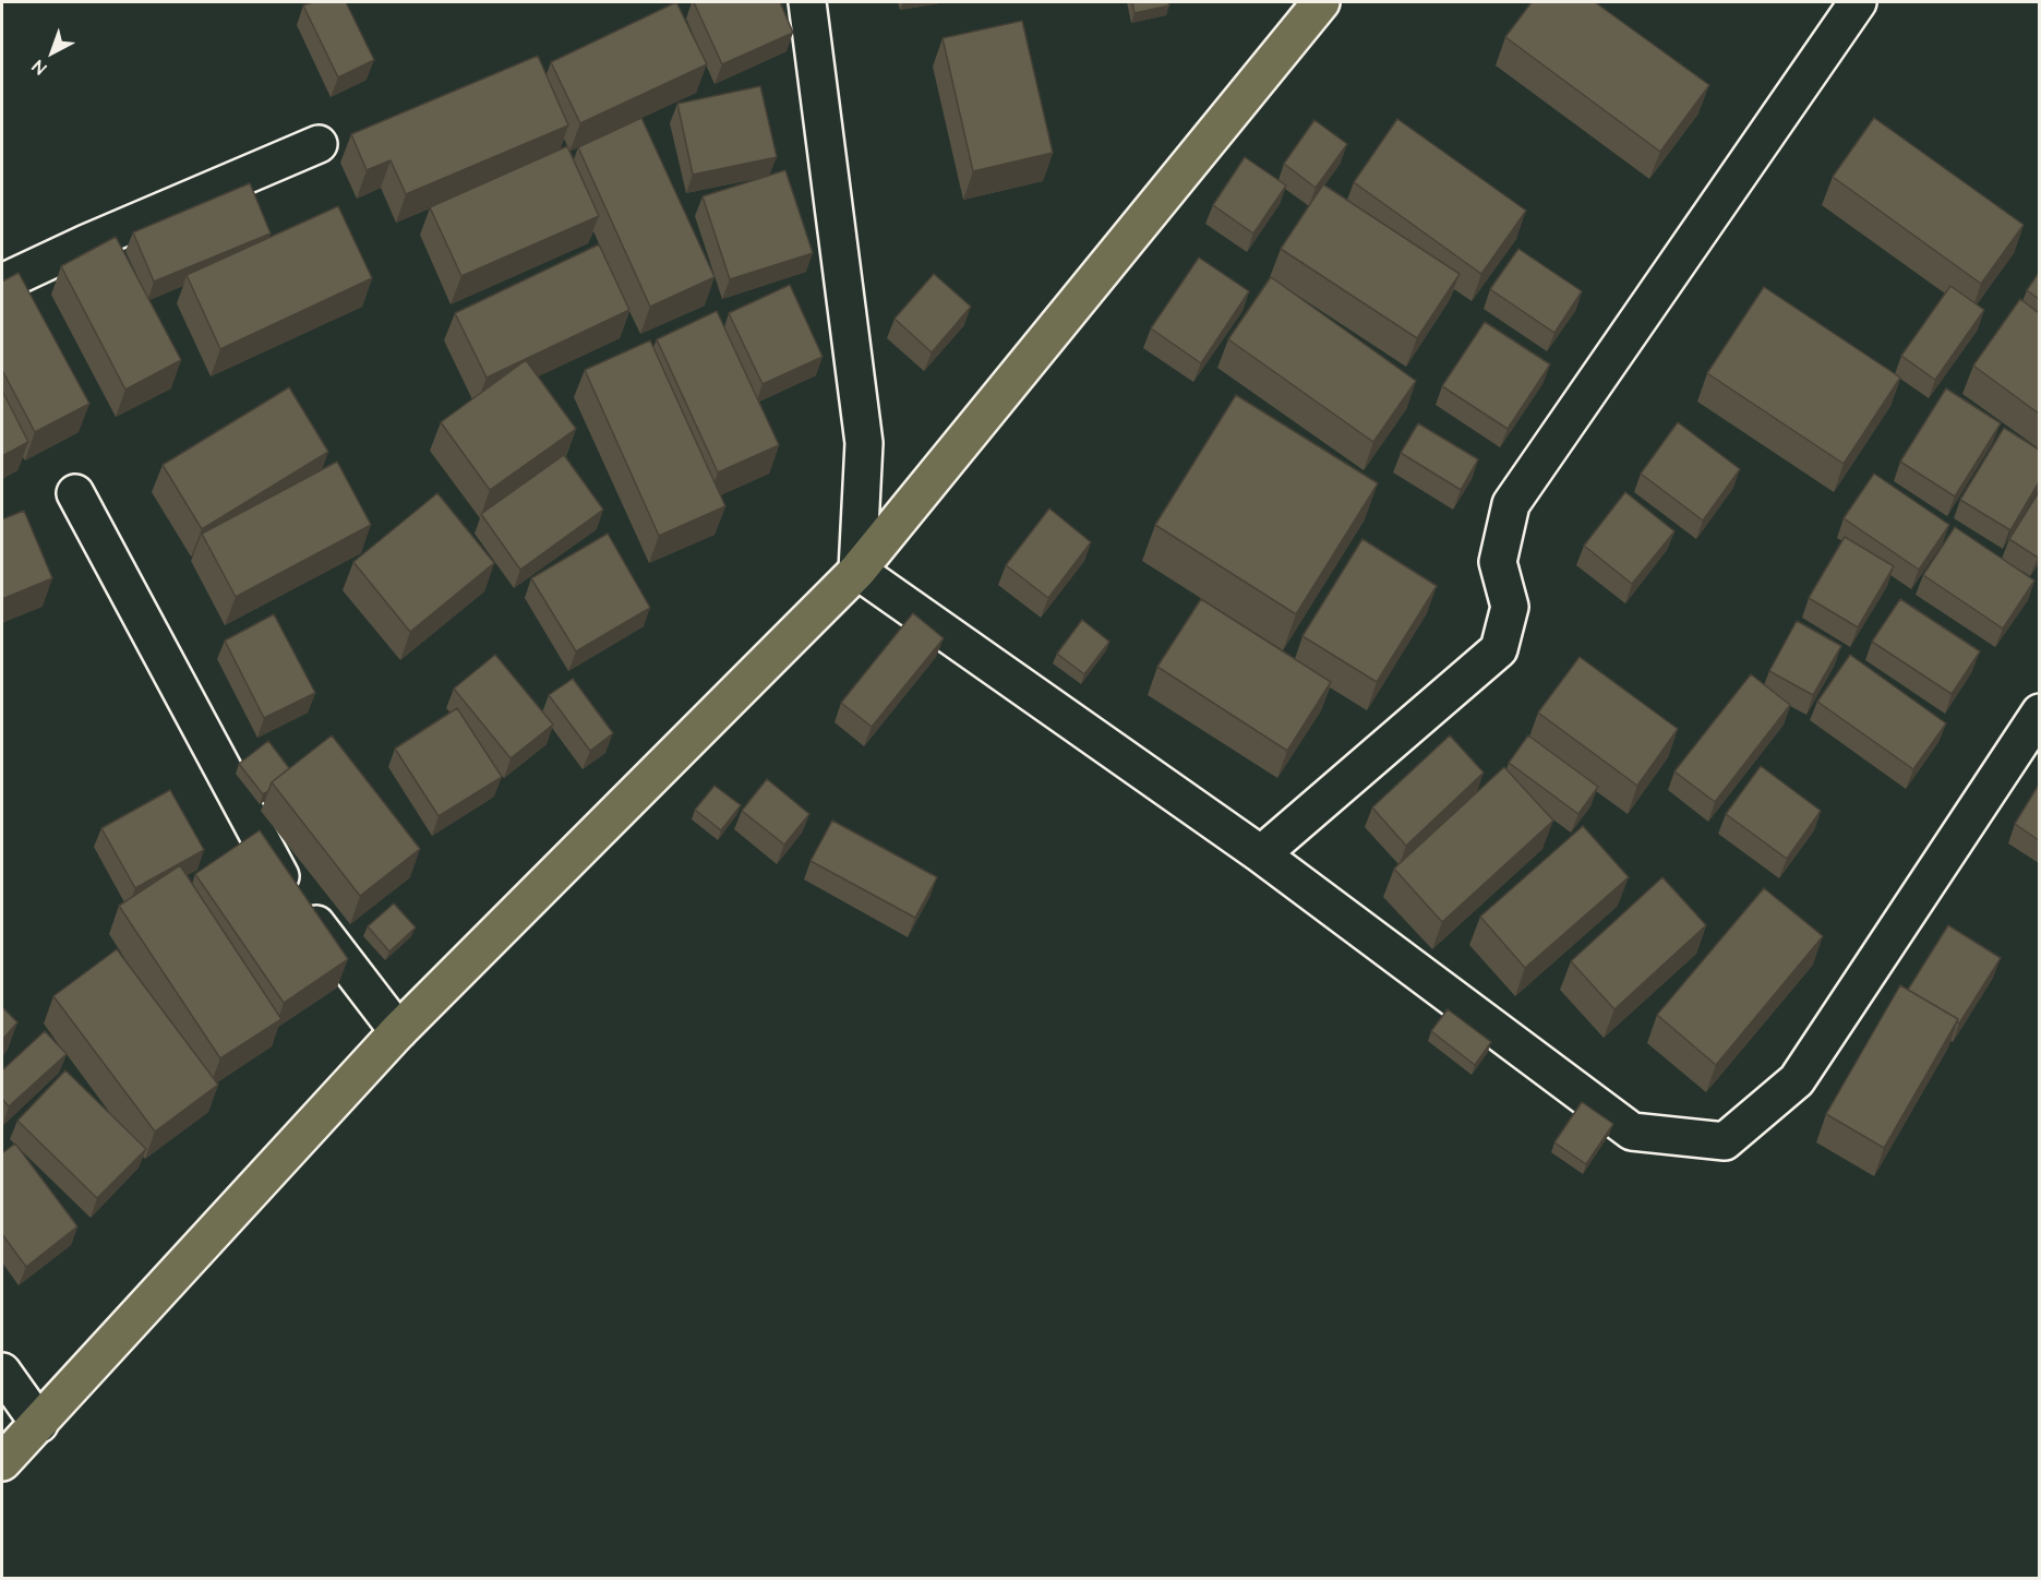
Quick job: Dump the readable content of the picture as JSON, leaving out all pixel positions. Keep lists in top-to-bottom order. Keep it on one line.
{"north":"bottom left"}
